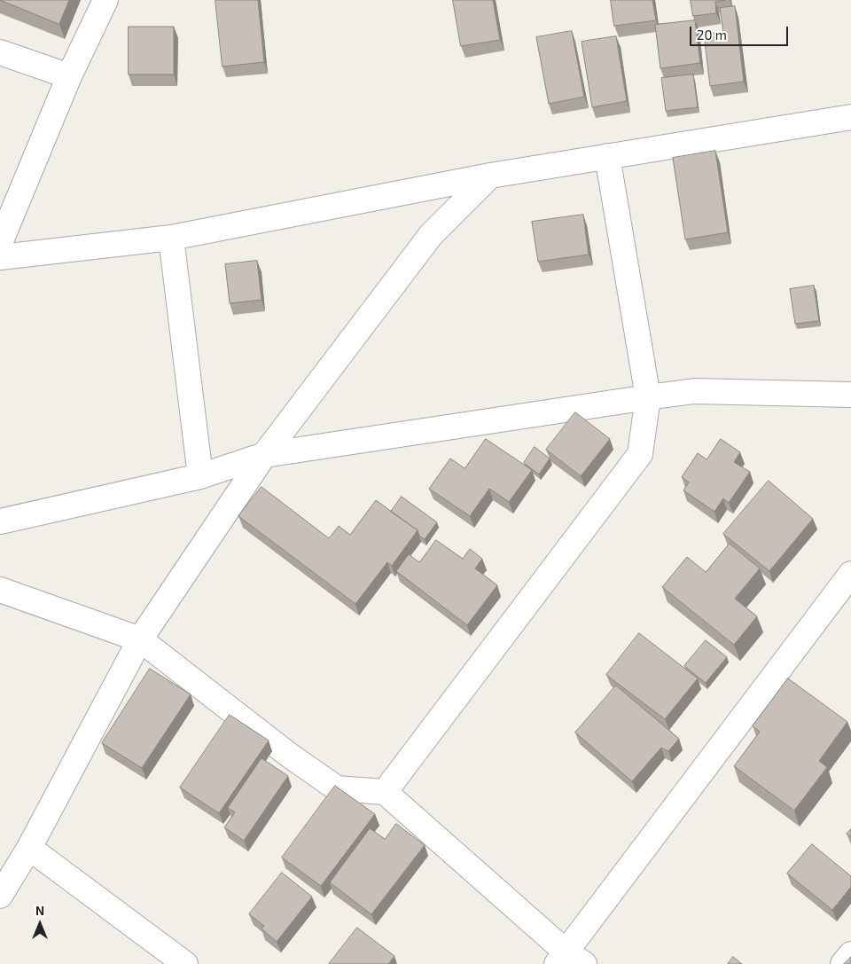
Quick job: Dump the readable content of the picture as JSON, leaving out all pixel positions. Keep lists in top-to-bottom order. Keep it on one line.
{"scale_bar":"20 m","north":"top"}
